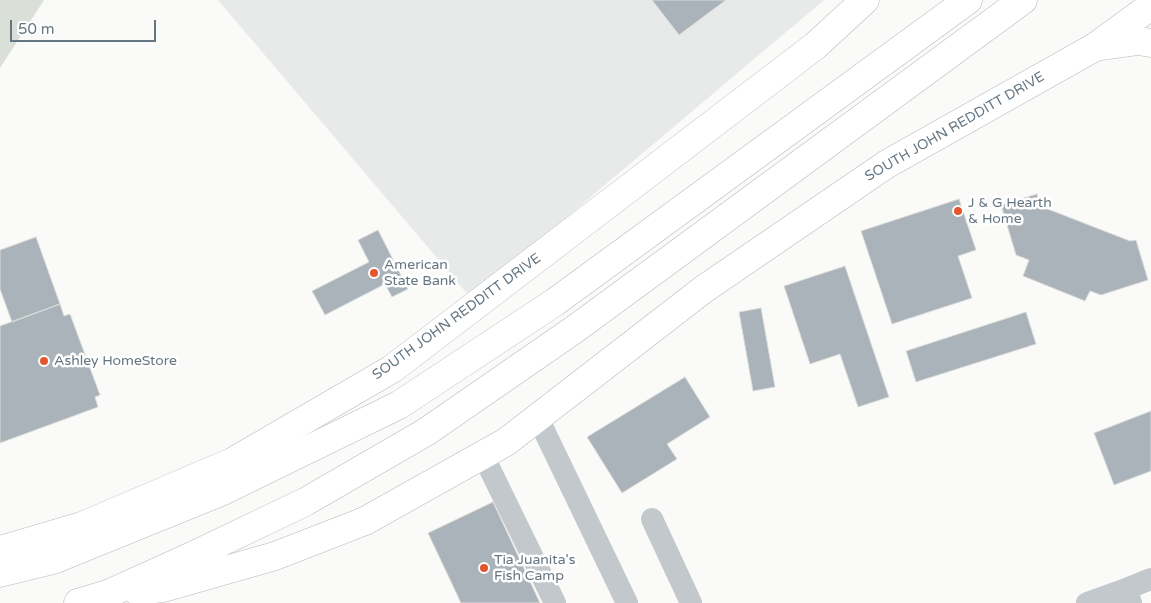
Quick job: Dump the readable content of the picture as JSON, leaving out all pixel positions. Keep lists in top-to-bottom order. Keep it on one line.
{"streets":{"main road":["SOUTH JOHN REDDITT DRIVE"]},"places":["J & G Hearth & Home","American State Bank","Ashley HomeStore","Tia Juanita's Fish Camp"],"scale_bar":"50 m"}
